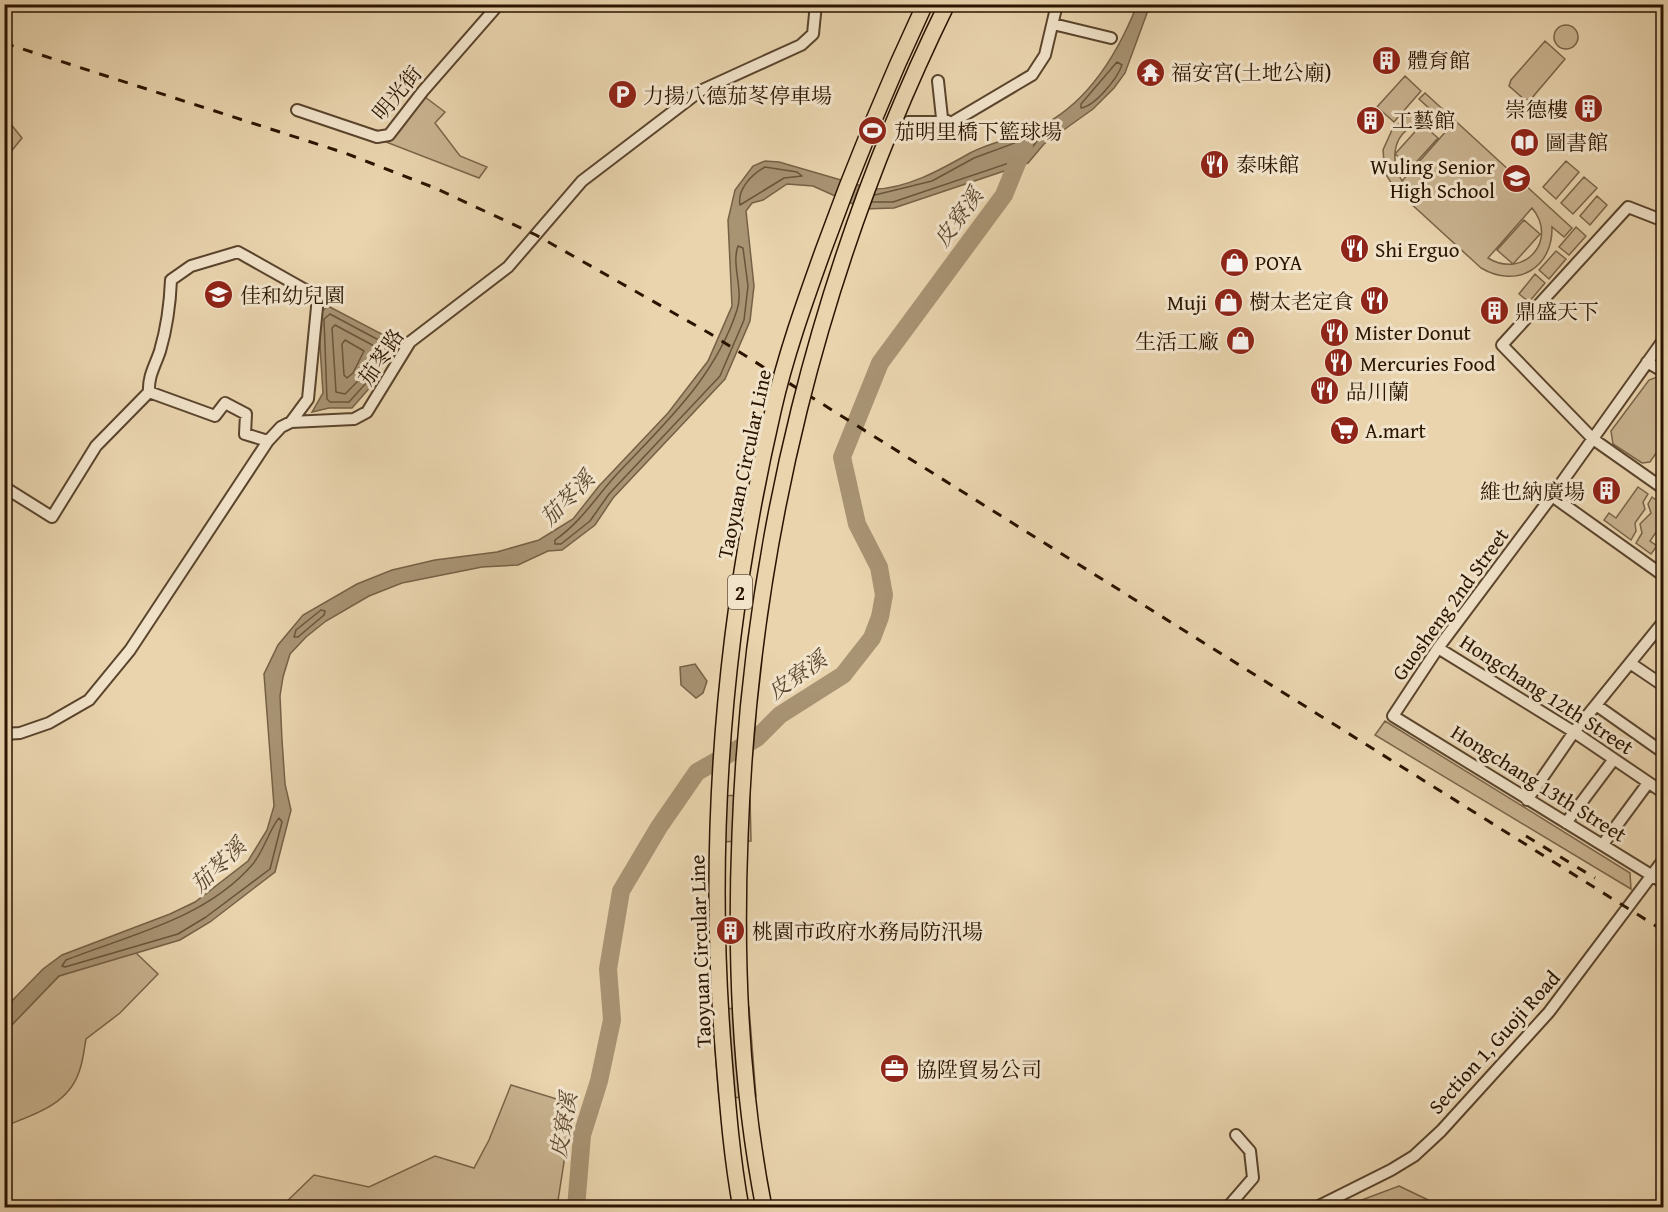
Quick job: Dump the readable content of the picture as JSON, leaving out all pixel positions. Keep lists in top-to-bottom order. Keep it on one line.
{"streets":{"highway":["Taoyuan Circular Line","2"],"street":["明光街","茄苳路","Guosheng 2nd Street","Hongchang 12th Street","Hongchang 13th Street","Section 1, Guoji Road"]},"crossings":[["Guosheng 2nd Street","Hongchang 12th Street"],["Guosheng 2nd Street","Hongchang 13th Street"],["Hongchang 13th Street","Section 1, Guoji Road"]],"water":["皮寮溪","茄苳溪"],"places":{"building":["體育館","崇德樓","工藝館","鼎盛天下","維也納廣場","桃園市政府水務局防汛場"],"temple":["福安宮(土地公廟)"],"parking":["力揚八德茄苳停車場"],"sports":["茄明里橋下籃球場"],"library":["圖書館"],"restaurant":["泰味館","Shi Erguo","樹太老定食","Mister Donut","Mercuries Food","品川蘭"],"school or university":["Wuling Senior High School","佳和幼兒園"],"shop":["POYA","Muji","生活工廠"],"supermarket":["A.mart"],"office":["協陞貿易公司"]}}
